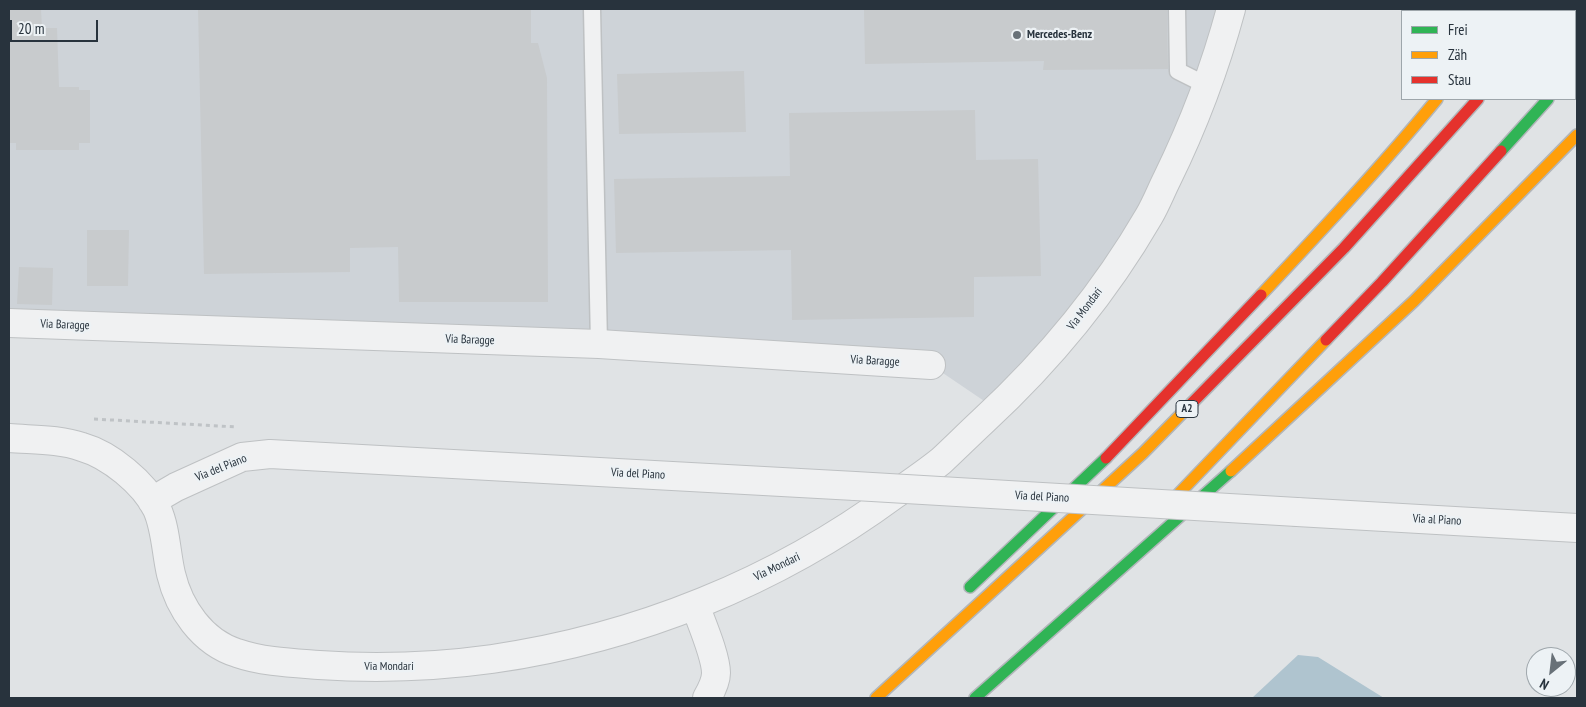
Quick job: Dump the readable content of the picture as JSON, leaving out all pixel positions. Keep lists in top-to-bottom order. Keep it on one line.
{"streets":{"highway":["A2"],"street":["Via Mondari","Via Baragge","Via del Piano","Via al Piano"]},"crossings":[["Via Mondari","Via del Piano"],["Via del Piano","Via al Piano"]],"places":["Mercedes-Benz"],"legend":["Frei","Zäh","Stau"],"scale_bar":"20 m","north":"bottom left"}
